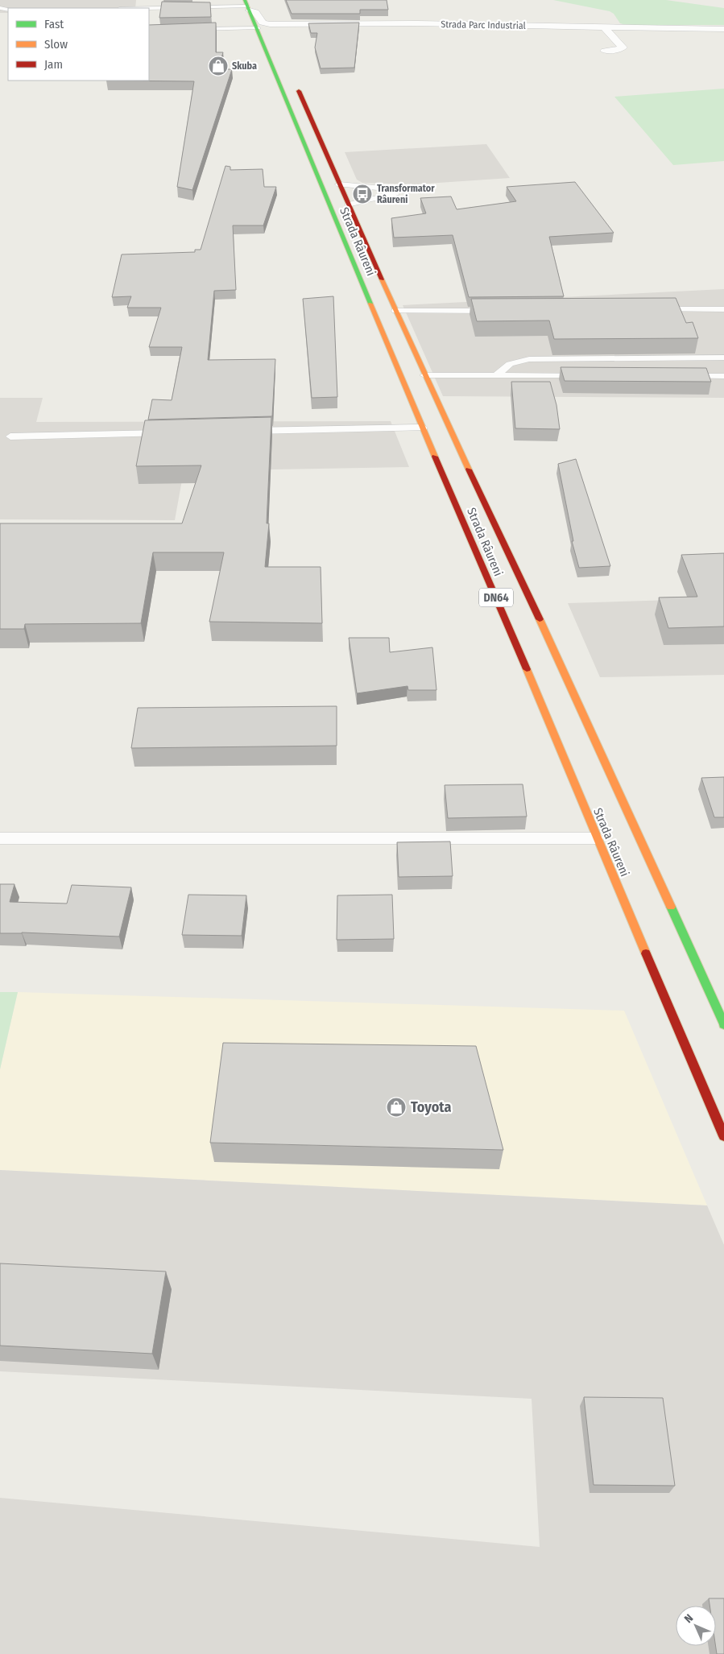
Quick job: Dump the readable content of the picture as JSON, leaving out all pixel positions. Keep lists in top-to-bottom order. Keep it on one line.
{"streets":{"main road":["Strada Râureni","DN64"],"street":["Strada Parc Industrial"]},"places":{"shop":["Skuba","Toyota"],"bus stop":["Transformator Râureni"]},"legend":["Fast","Slow","Jam"],"north":"top left"}
